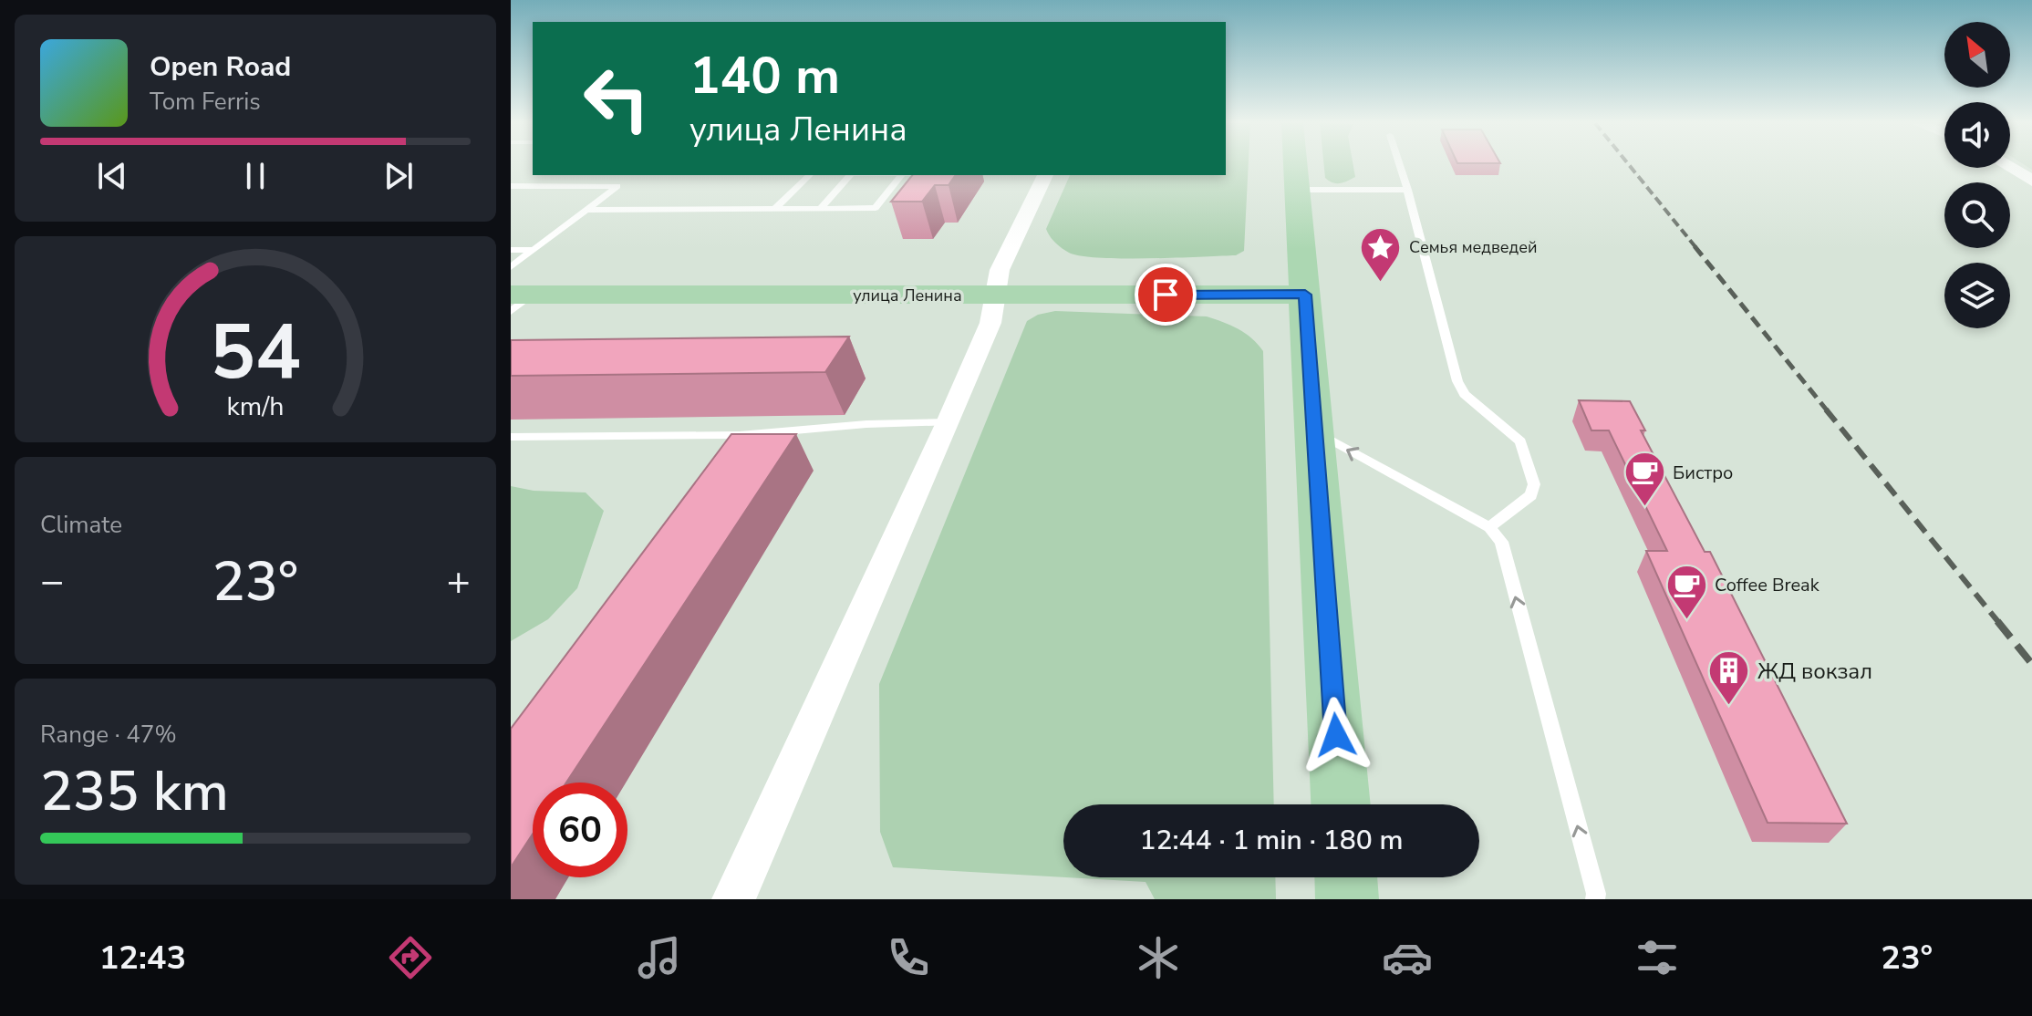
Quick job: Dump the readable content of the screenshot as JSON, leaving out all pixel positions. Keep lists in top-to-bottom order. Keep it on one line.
{"streets":{"main road":["улица Ленина"]},"places":{"place":["Семья медведей"],"cafe":["Бистро","Coffee Break"],"building":["ЖД вокзал"]},"north":"top left","page":{"turn":["140 m","улица Ленина"],"song":["Open Road","Tom Ferris"],"tile":["Climate",["Range · 47%","235 km"]],"heat":["−","23°","+"],"limit":"60","trip":"12:44 · 1 min · 180 m","tabs":["12:43","23°"],"gauge":["54","km/h"]}}
